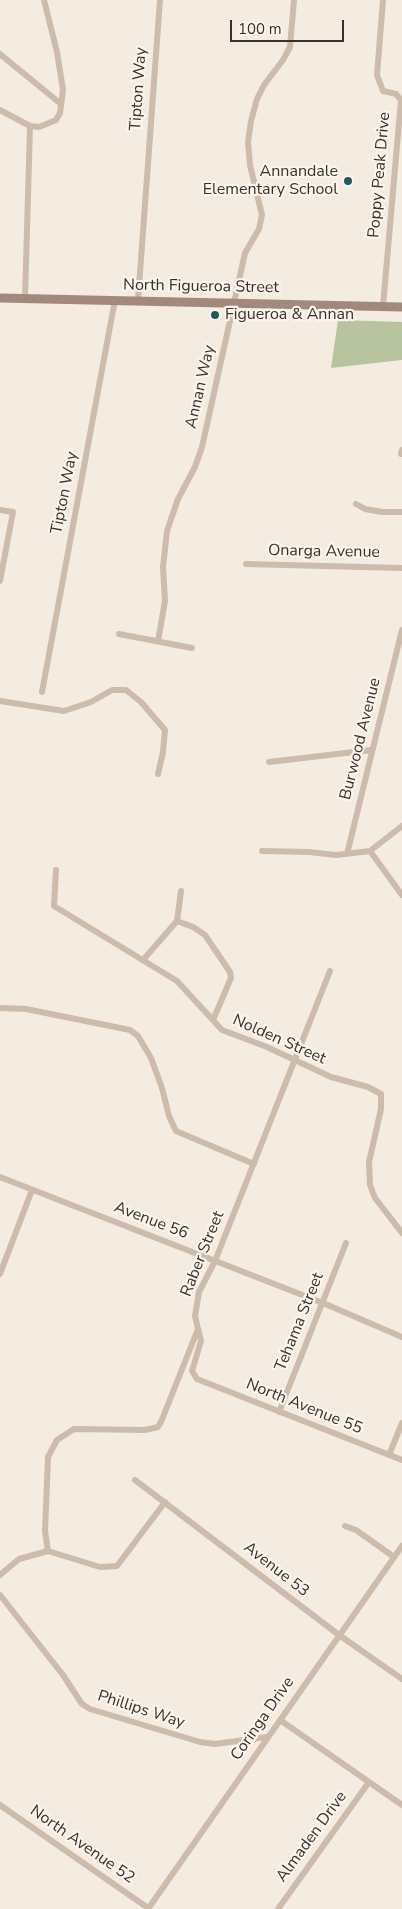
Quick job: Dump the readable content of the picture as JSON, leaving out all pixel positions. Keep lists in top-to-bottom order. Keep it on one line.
{"streets":{"main road":["North Figueroa Street"],"street":["Tipton Way","Poppy Peak Drive","Annan Way","Onarga Avenue","Burwood Avenue","Nolden Street","Avenue 56","Raber Street","Tehama Street","North Avenue 55","Avenue 53","Phillips Way","Coringa Drive","Almaden Drive","North Avenue 52"]},"crossings":[["Tipton Way","North Figueroa Street"],["Poppy Peak Drive","North Figueroa Street"],["North Figueroa Street","Annan Way"],["Nolden Street","Raber Street"],["Avenue 56","Raber Street"],["Avenue 56","Tehama Street"],["Raber Street","North Avenue 55"],["Tehama Street","North Avenue 55"],["Avenue 53","Coringa Drive"],["Phillips Way","Coringa Drive"],["Coringa Drive","North Avenue 52"]],"places":["Annandale Elementary School","Figueroa & Annan"],"scale_bar":"100 m"}
